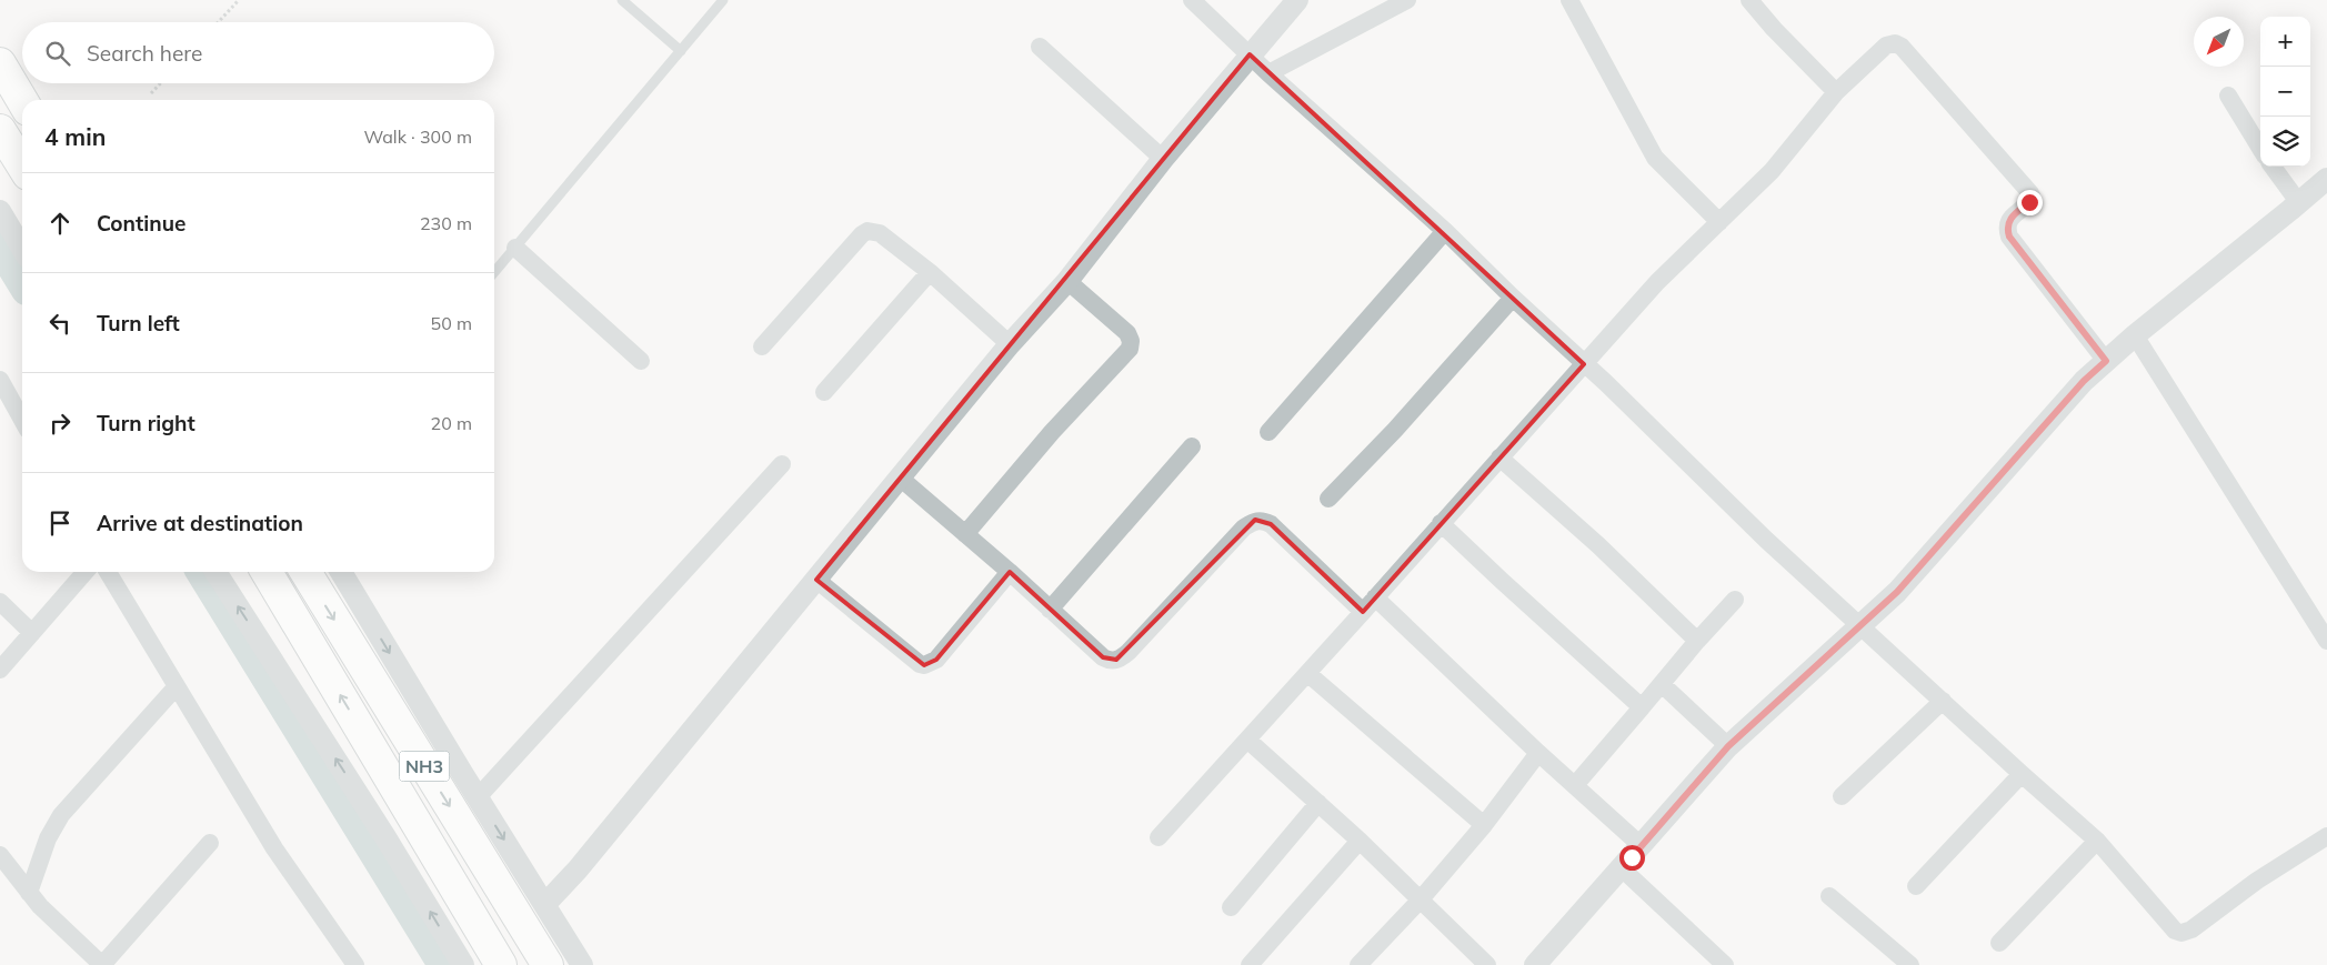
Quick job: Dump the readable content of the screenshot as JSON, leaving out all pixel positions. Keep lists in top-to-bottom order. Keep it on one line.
{"streets":{"highway":["NH3"]},"north":"bottom left","page":{"map_buttons":["+","−"],"search":"Search here","heading":["4 min","Walk · 300 m"],"list":[["Continue","230 m"],["Turn left","50 m"],["Turn right","20 m"],"Arrive at destination"]}}
